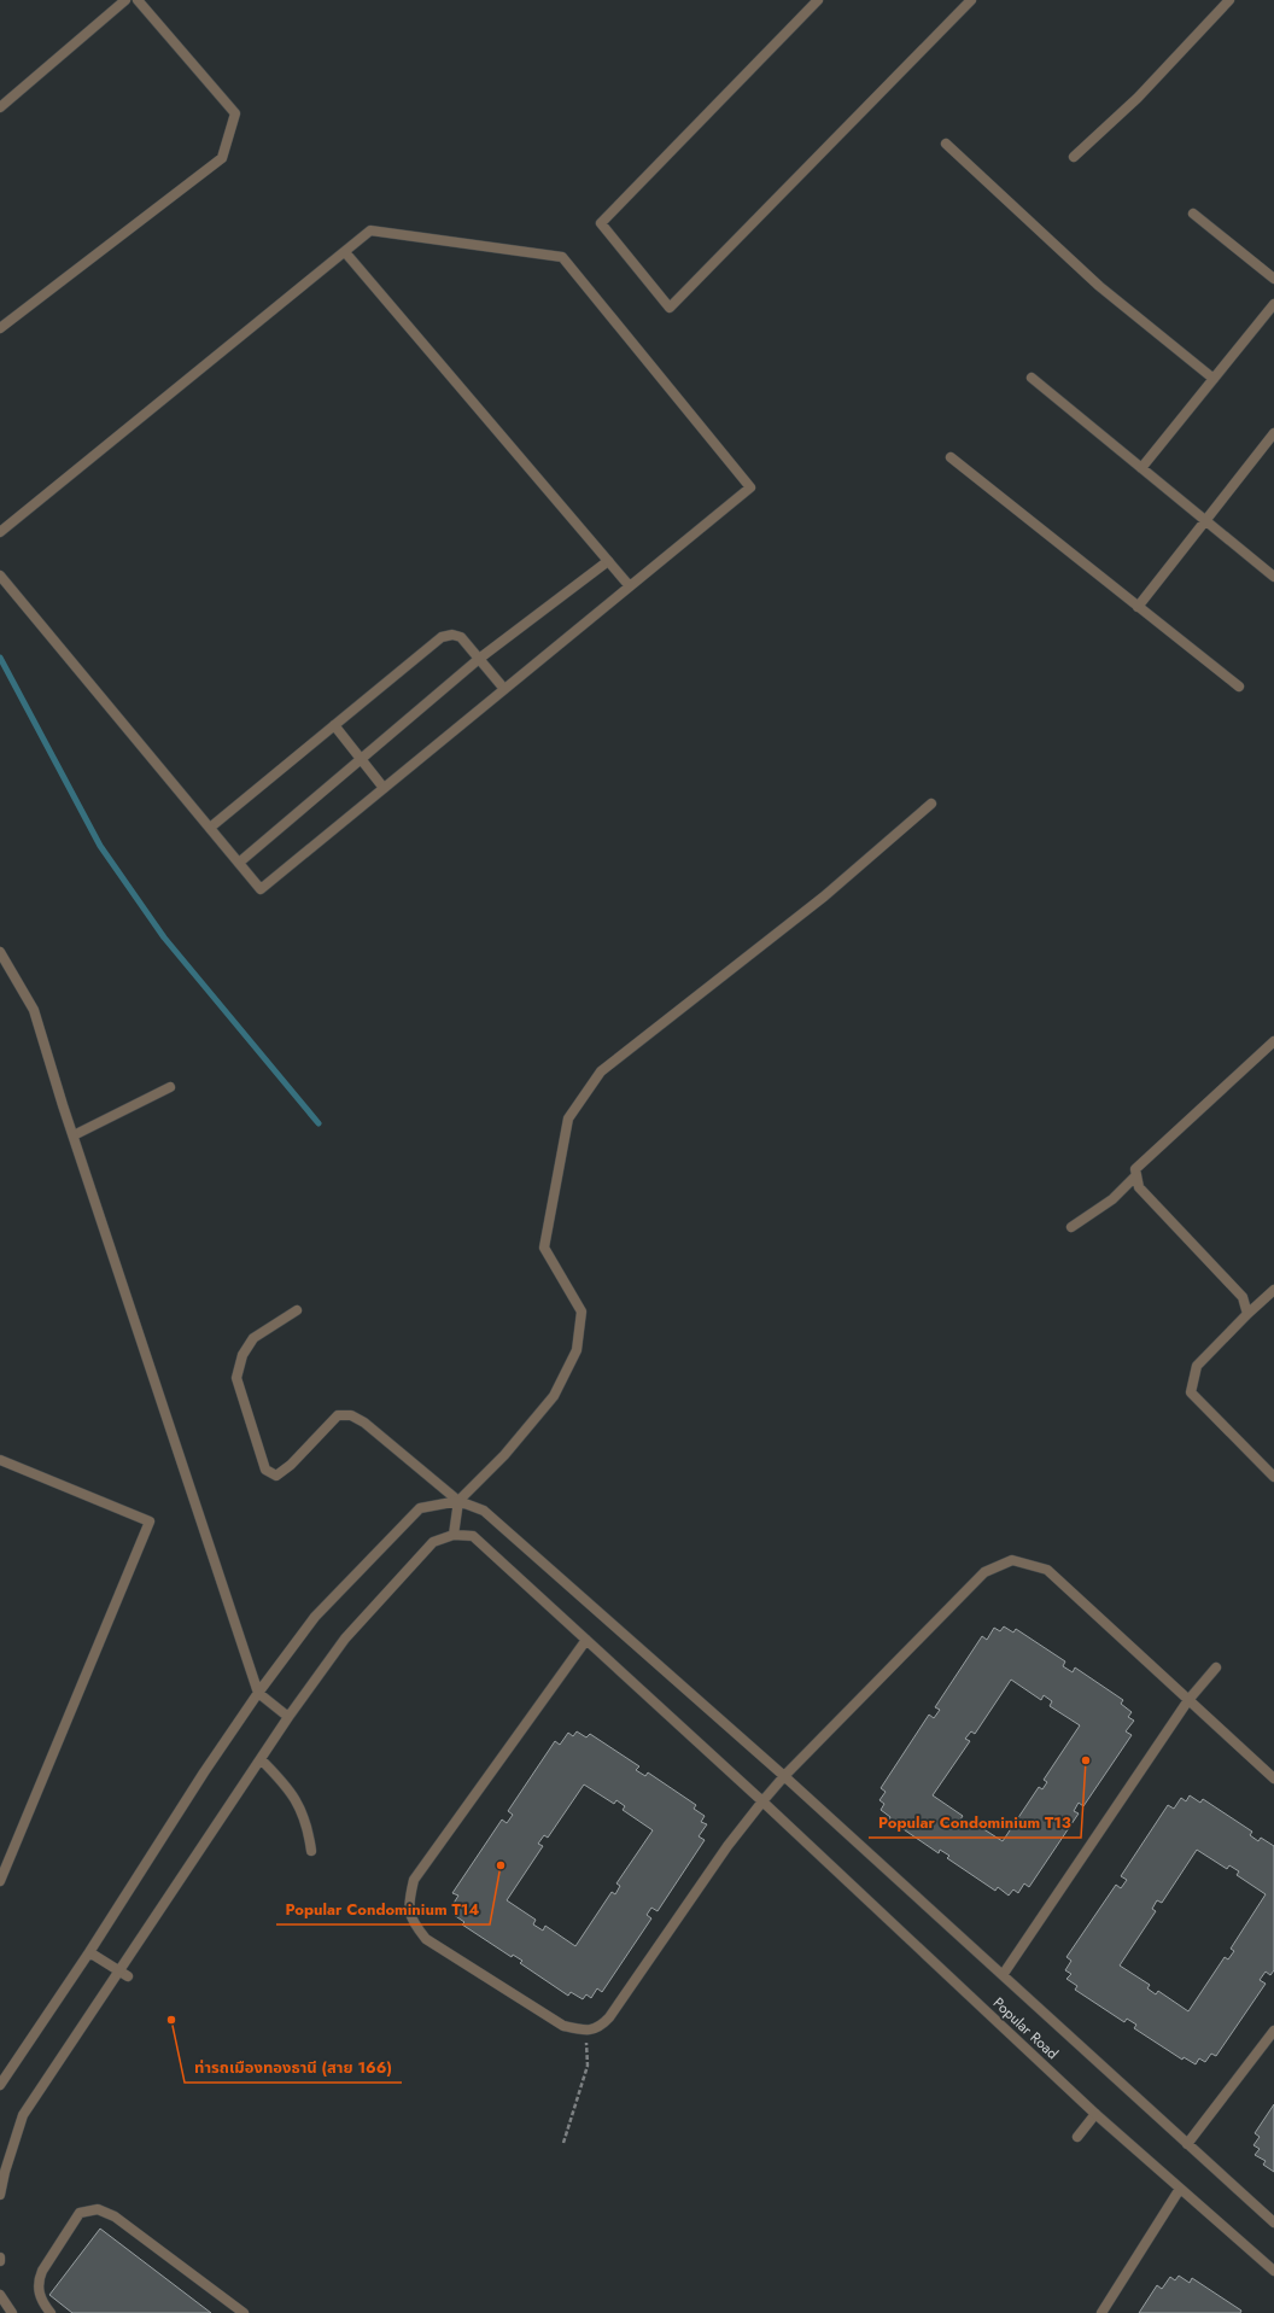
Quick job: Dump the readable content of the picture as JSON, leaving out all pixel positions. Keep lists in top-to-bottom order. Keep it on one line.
{"streets":{"street":["Popular Road"]},"places":["Popular Condominium T13","Popular Condominium T14","ท่ารถเมืองทองธานี (สาย 166)"]}
